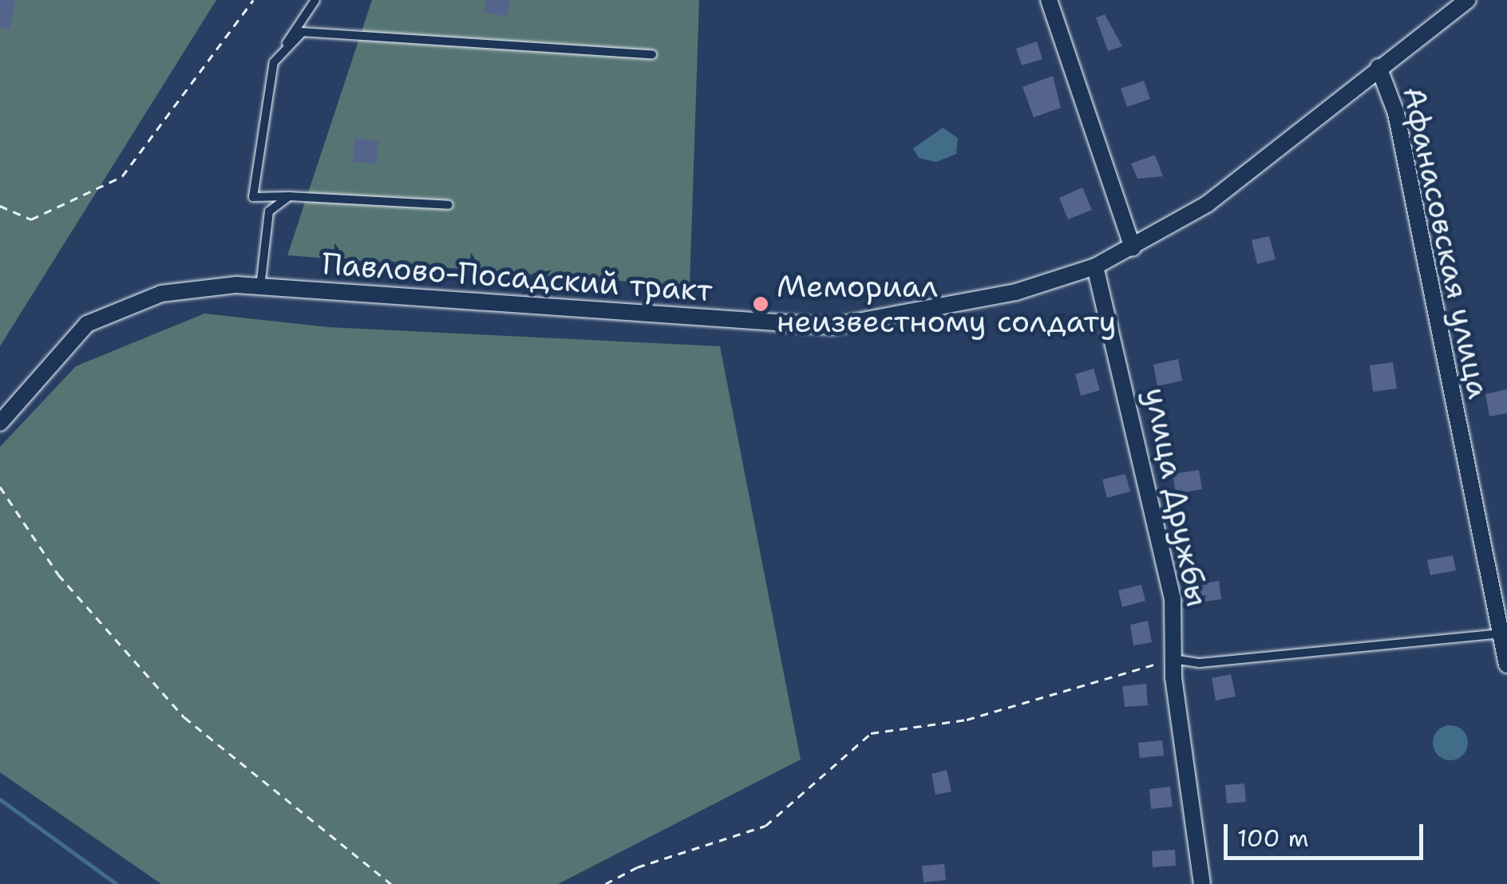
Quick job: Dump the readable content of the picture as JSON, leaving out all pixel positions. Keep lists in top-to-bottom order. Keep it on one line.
{"streets":{"street":["Афанасовская улица","Павлово-Посадский тракт","улица Дружбы"]},"crossings":[["Афанасовская улица","Павлово-Посадский тракт"],["Павлово-Посадский тракт","улица Дружбы"]],"places":["Мемориал неизвестному солдату"],"scale_bar":"100 m"}
